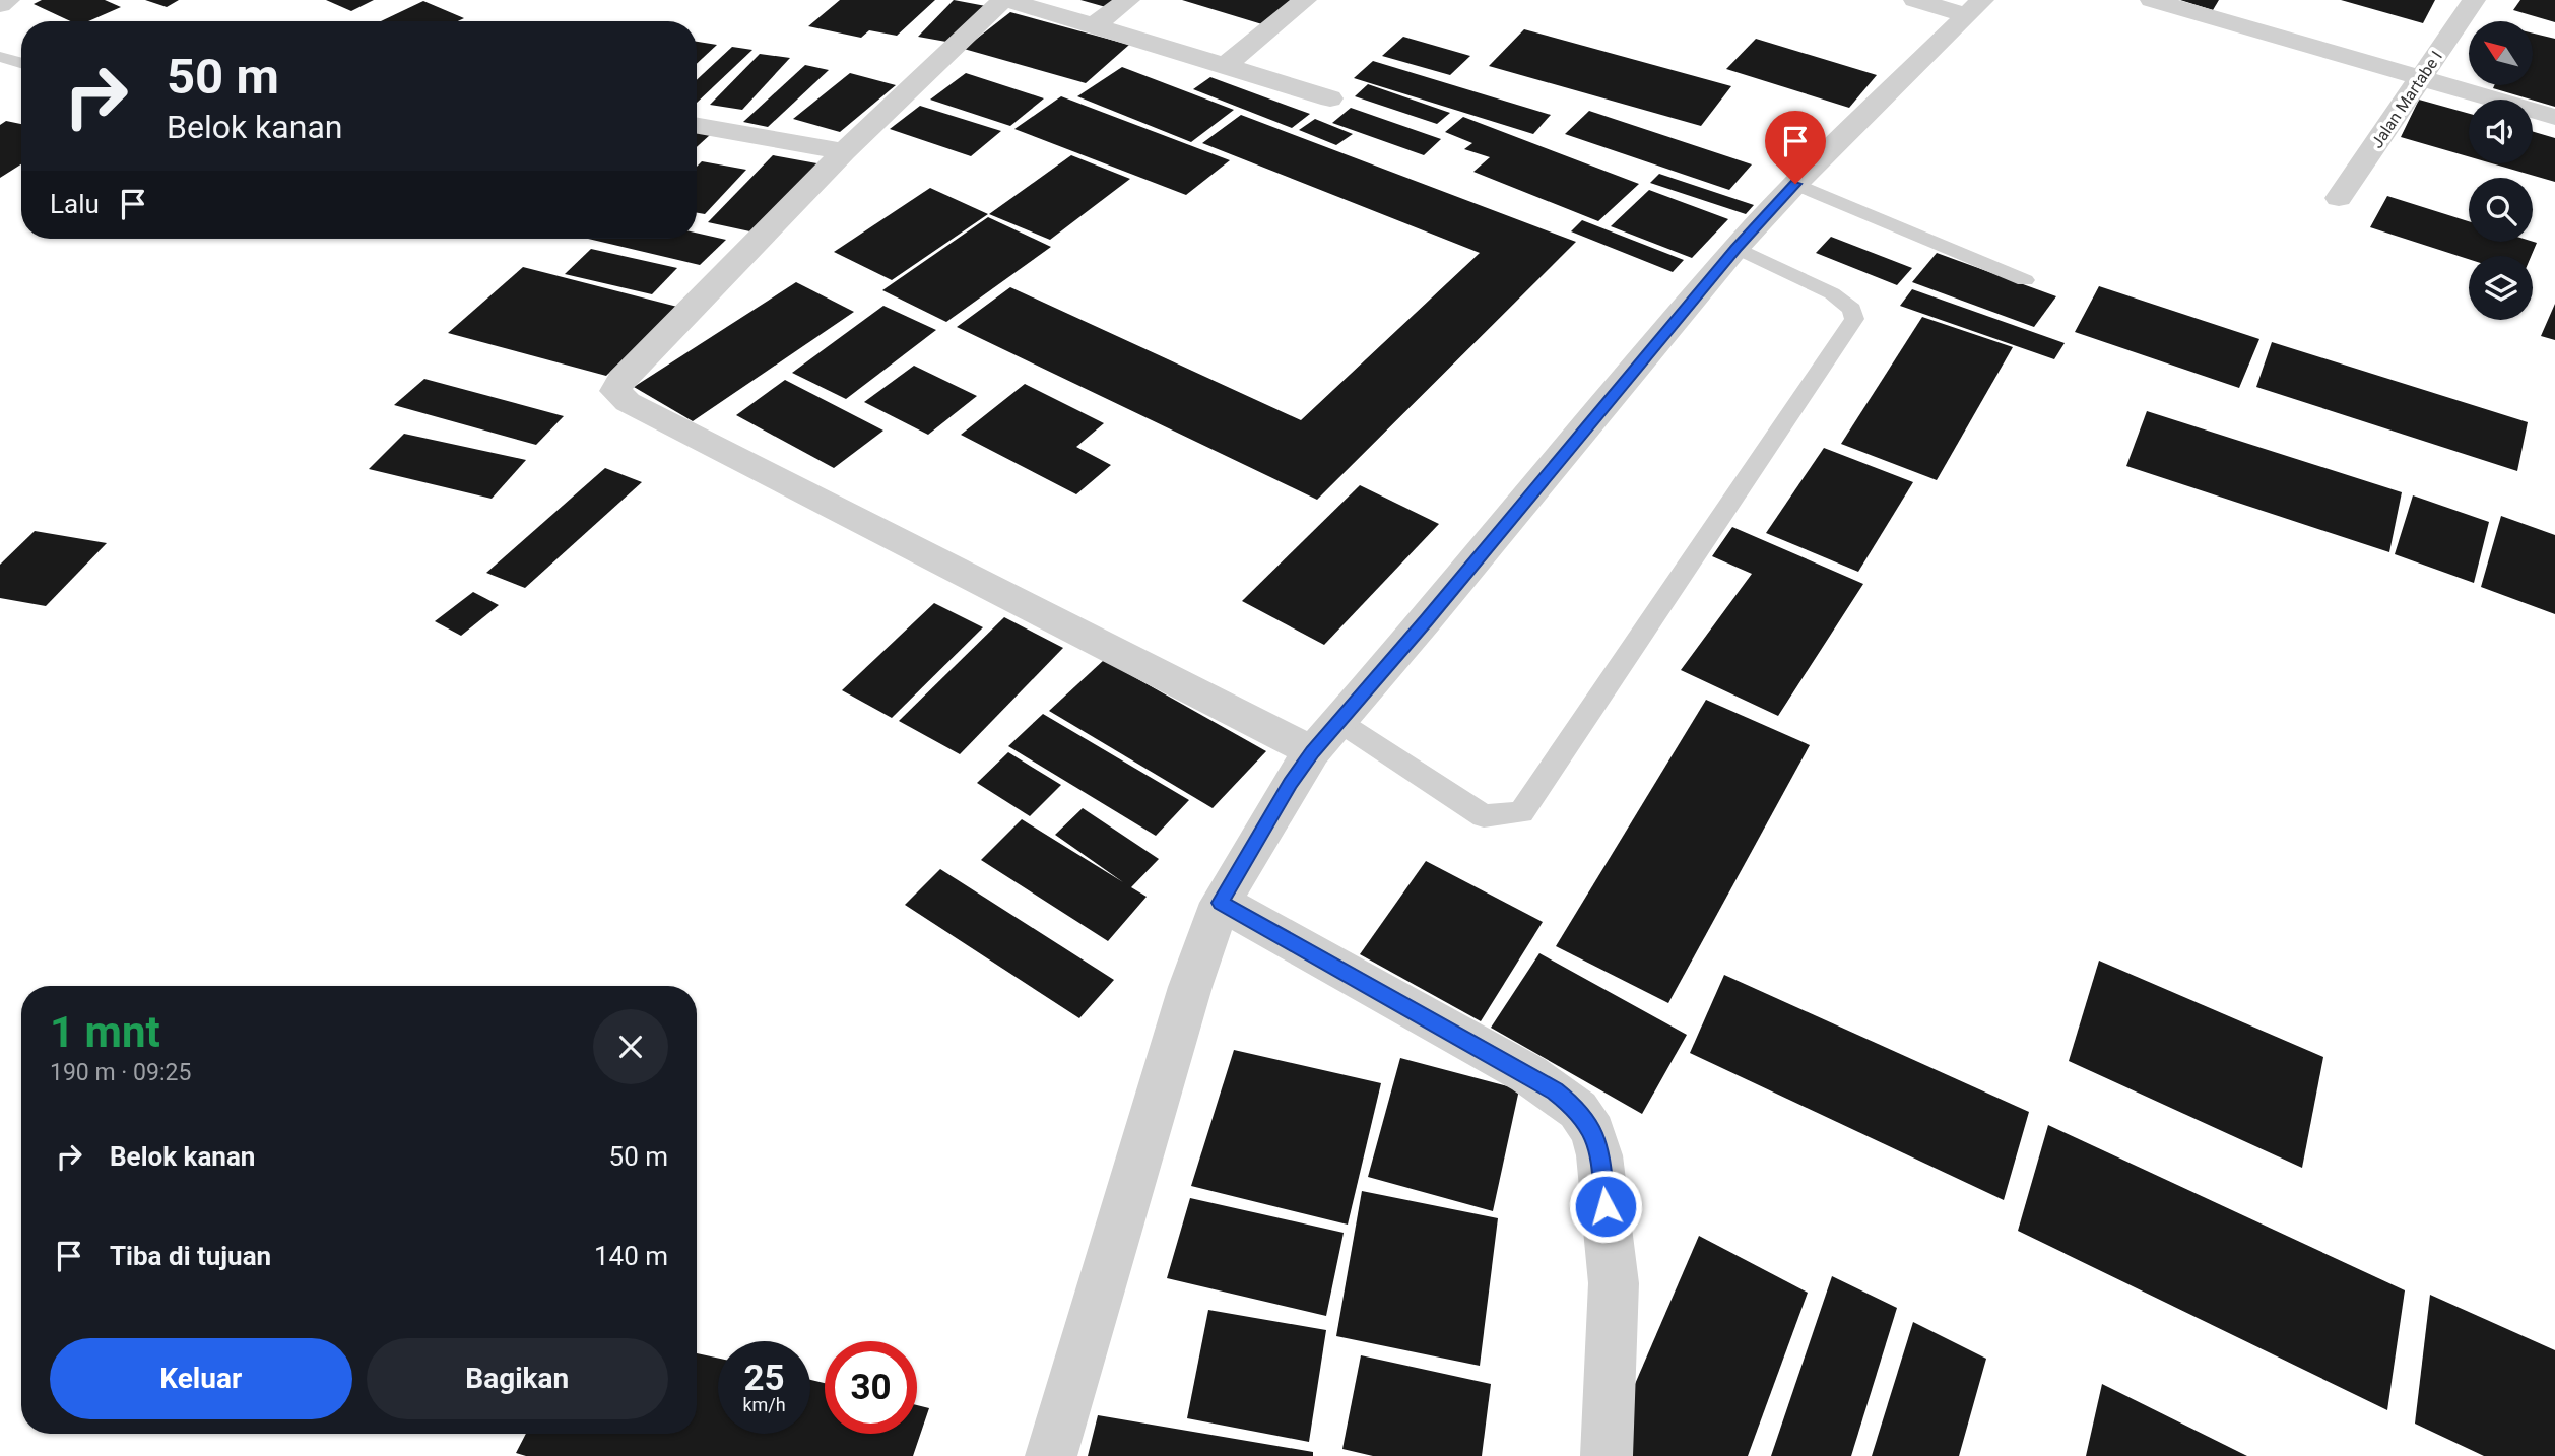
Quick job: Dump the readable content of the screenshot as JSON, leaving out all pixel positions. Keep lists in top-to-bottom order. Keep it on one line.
{"streets":{"street":["Jalan Martabe I"]},"north":"top left","page":{"turn":["50 m","Belok kanan"],"then":"Lalu","heading":["1 mnt","190 m · 09:25"],"list":[{"name":"Belok kanan","value":"50 m"},{"name":"Tiba di tujuan","value":"140 m"}],"buttons":["Keluar","Bagikan"],"speed":"25 km/h","limit":"30"}}
